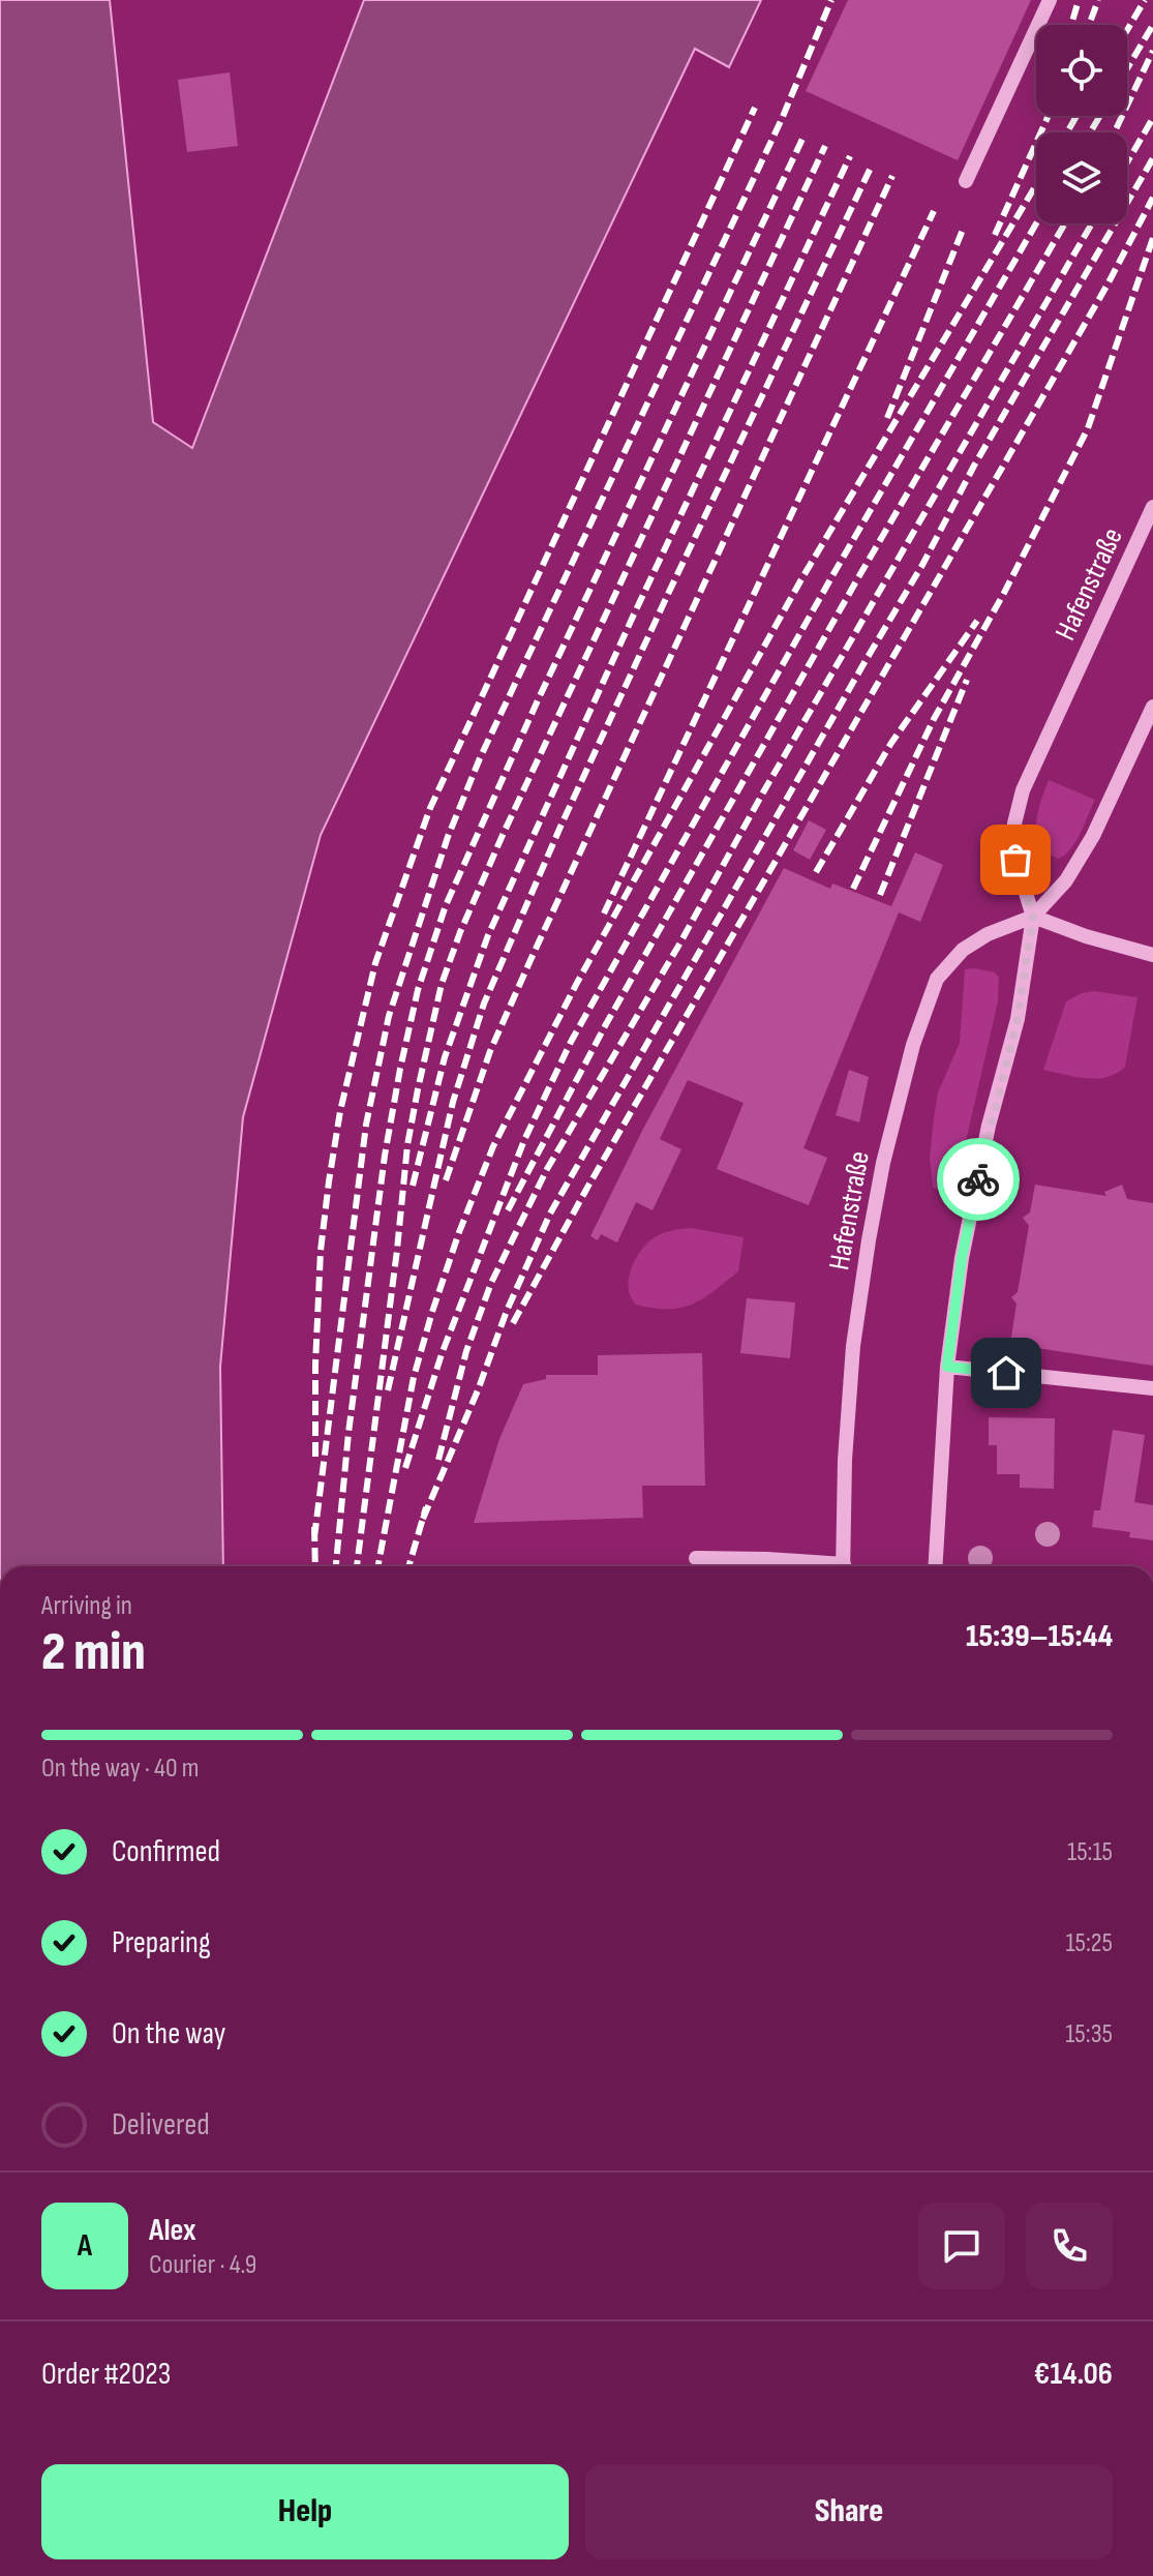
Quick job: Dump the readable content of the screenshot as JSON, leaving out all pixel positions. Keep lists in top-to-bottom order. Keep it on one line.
{"streets":{"street":["Hafenstraße"]},"page":{"heading":["2 min","Arriving in","15:39–15:44"],"panel":["Alex","Courier · 4.9","Order #2023","€14.06"],"bar":"On the way · 40 m","list":[["Confirmed","15:15"],["Preparing","15:25"],["On the way","15:35"],"Delivered"],"round":"A","buttons":["Help","Share"]}}
